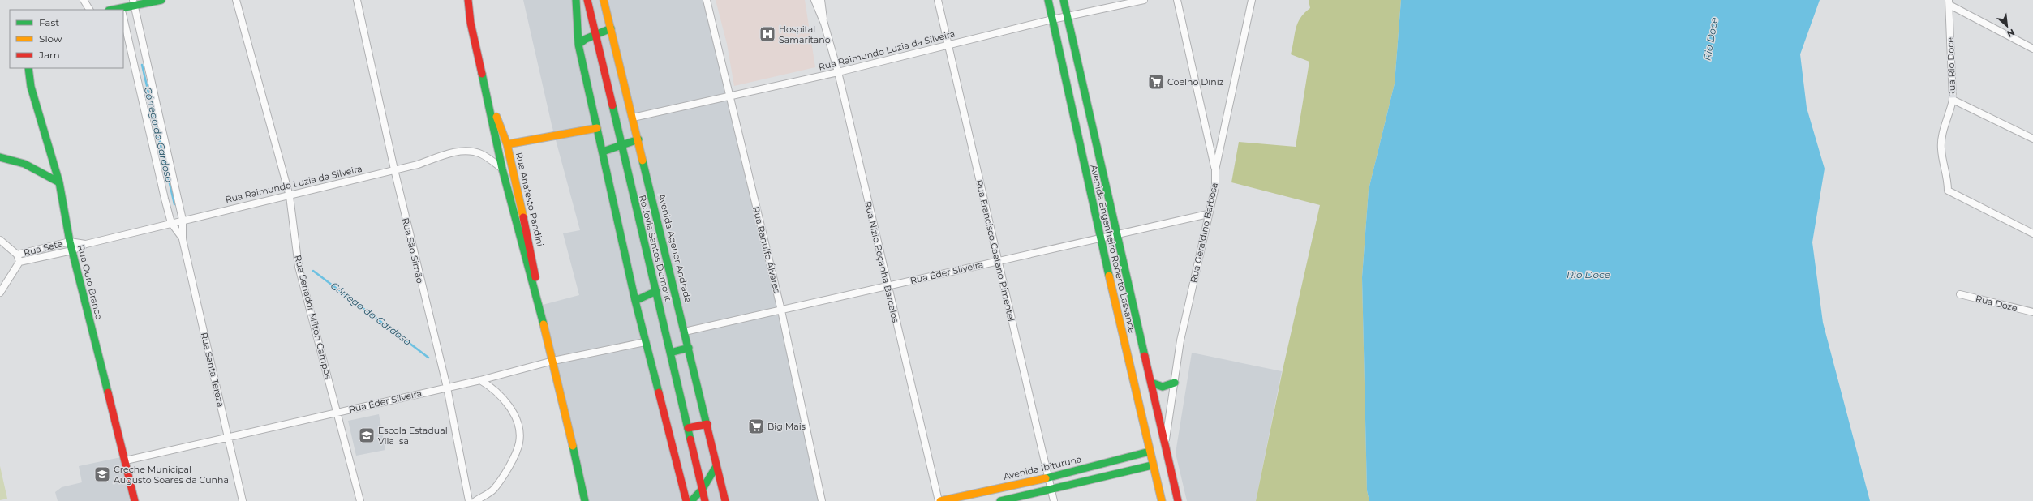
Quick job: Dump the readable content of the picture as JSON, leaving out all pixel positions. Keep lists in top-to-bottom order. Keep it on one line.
{"streets":{"main road":["Rua Anafesto Pandini","Rodovia Santos Dumont","Avenida Agenor Andrade","Avenida Engenheiro Roberto Lassance","Rua Ouro Branco","Avenida Ibituruna"],"street":["Rua Raimundo Luzia da Silveira","Rua Rio Doce","Rua Geraldino Barbosa","Rua Sete","Rua Ranulfo Álvares","Rua São Simão","Rua Francisco Caetano Pimentel","Rua Nízio Peçanha Barcelos","Rua Éder Silveira","Rua Doze","Rua Senador Milton Campos","Rua Santa Tereza"]},"crossings":[["Rua Raimundo Luzia da Silveira","Rua Anafesto Pandini"],["Rua Raimundo Luzia da Silveira","Rua Sete"],["Rua Raimundo Luzia da Silveira","Avenida Agenor Andrade"],["Rua Raimundo Luzia da Silveira","Avenida Engenheiro Roberto Lassance"],["Rua Raimundo Luzia da Silveira","Rua Ranulfo Álvares"],["Rua Raimundo Luzia da Silveira","Rua São Simão"],["Rua Raimundo Luzia da Silveira","Rua Francisco Caetano Pimentel"],["Rua Raimundo Luzia da Silveira","Rua Nízio Peçanha Barcelos"],["Rua Raimundo Luzia da Silveira","Rua Ouro Branco"],["Rua Raimundo Luzia da Silveira","Rua Senador Milton Campos"],["Rua Raimundo Luzia da Silveira","Rua Santa Tereza"],["Rua Anafesto Pandini","Rua Éder Silveira"],["Rua Geraldino Barbosa","Avenida Engenheiro Roberto Lassance"],["Rua Geraldino Barbosa","Rua Éder Silveira"],["Rua Sete","Rua Ouro Branco"],["Avenida Agenor Andrade","Rua Éder Silveira"],["Avenida Engenheiro Roberto Lassance","Rua Éder Silveira"],["Avenida Engenheiro Roberto Lassance","Avenida Ibituruna"],["Rua Ranulfo Álvares","Rua Éder Silveira"],["Rua São Simão","Rua Éder Silveira"],["Rua Francisco Caetano Pimentel","Rua Éder Silveira"],["Rua Francisco Caetano Pimentel","Avenida Ibituruna"],["Rua Nízio Peçanha Barcelos","Rua Éder Silveira"],["Rua Nízio Peçanha Barcelos","Avenida Ibituruna"],["Rua Éder Silveira","Rua Ouro Branco"],["Rua Éder Silveira","Rua Senador Milton Campos"],["Rua Éder Silveira","Rua Santa Tereza"]],"water":["Rio Doce","Córrego do Cardoso"],"places":{"hospital":["Hospital Samaritano"],"supermarket":["Coelho Diniz","Big Mais"],"school or university":["Escola Estadual Vila Isa","Creche Municipal Augusto Soares da Cunha"]},"legend":["Fast","Slow","Jam"],"north":"bottom right"}
